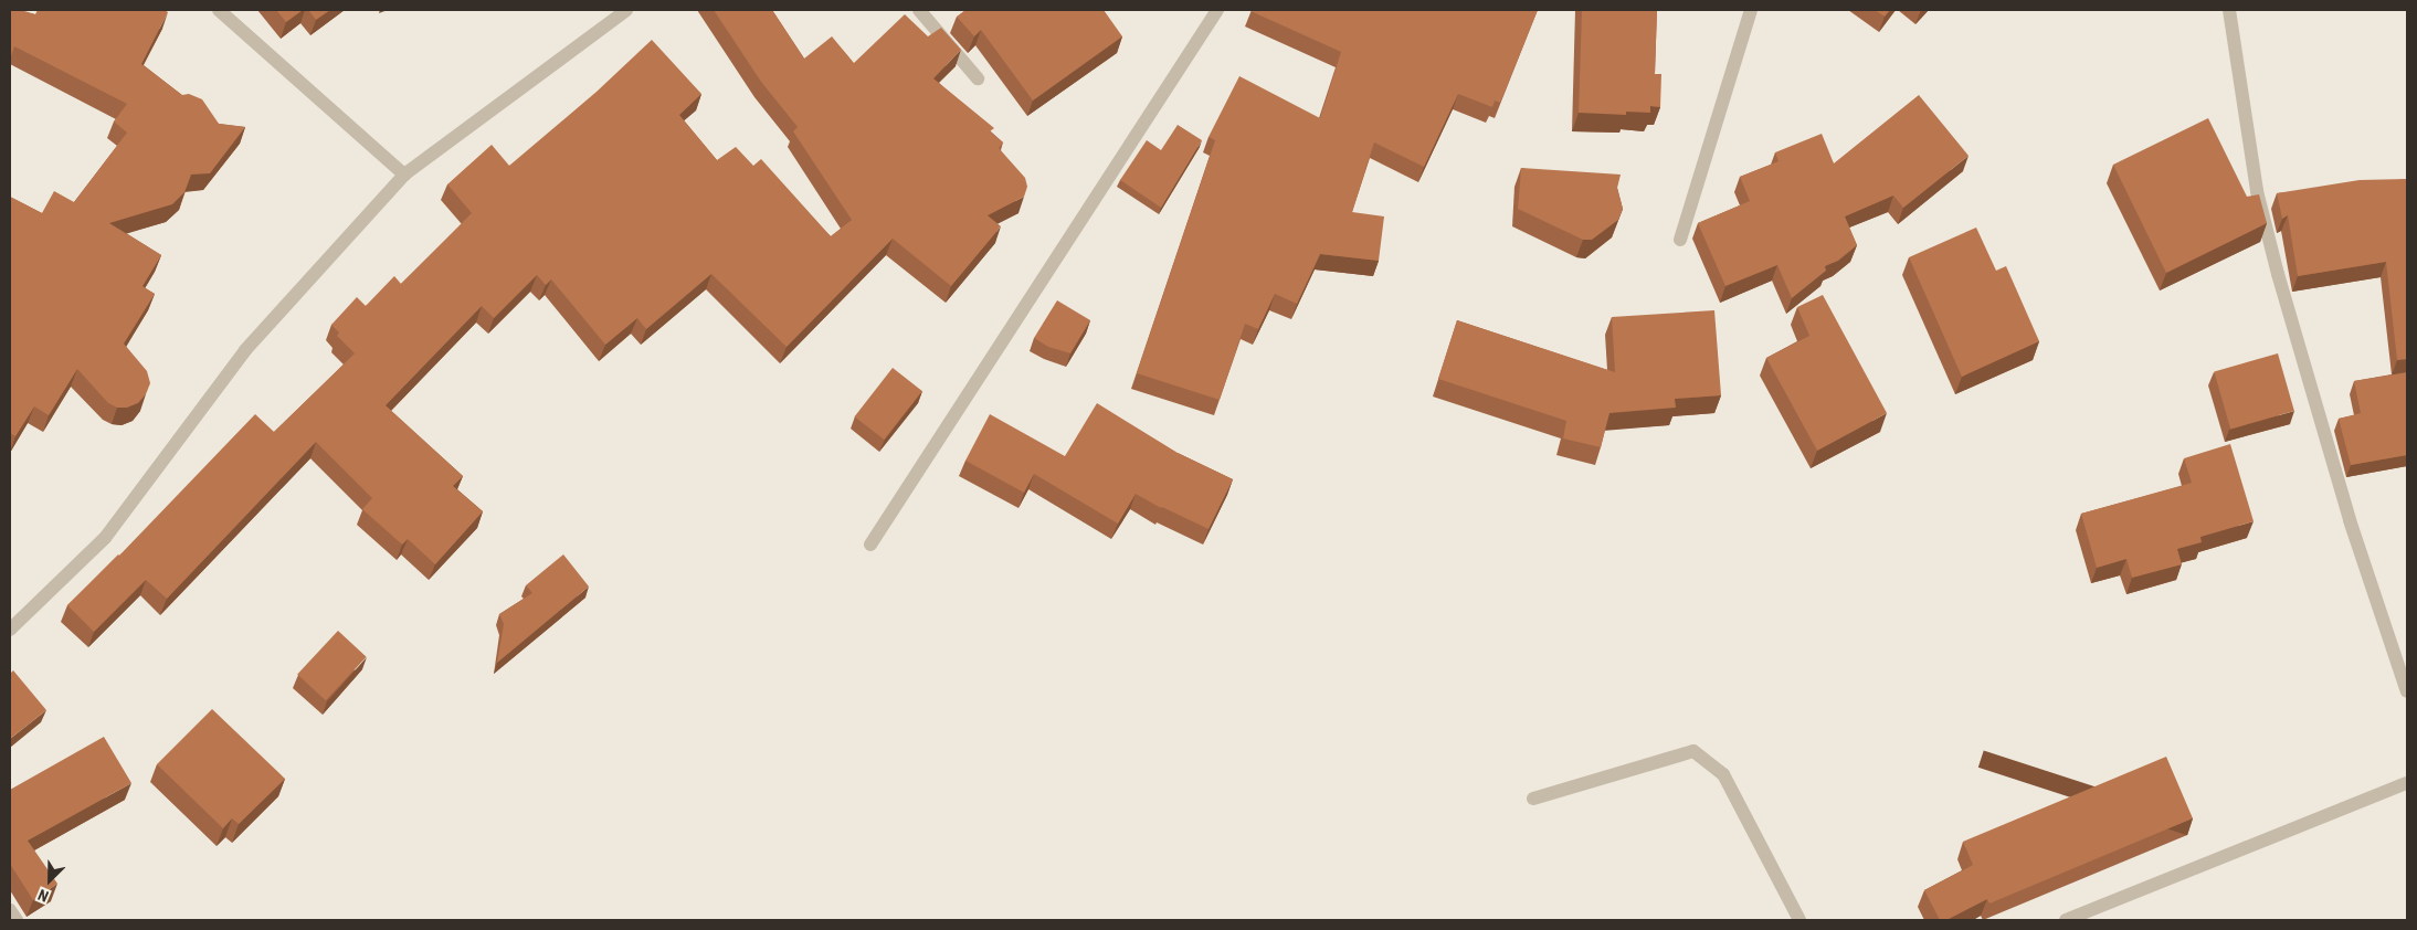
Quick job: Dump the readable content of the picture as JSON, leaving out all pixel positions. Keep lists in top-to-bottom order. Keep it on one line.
{"north":"bottom left"}
